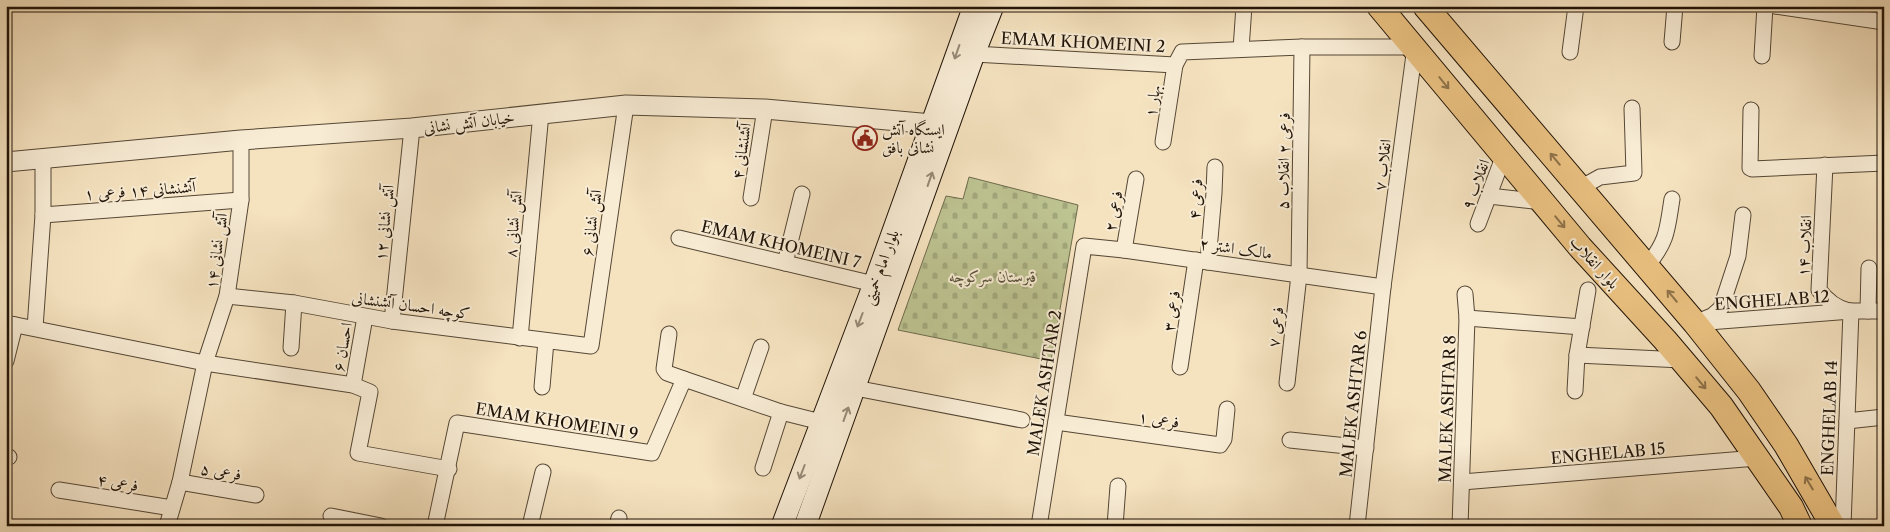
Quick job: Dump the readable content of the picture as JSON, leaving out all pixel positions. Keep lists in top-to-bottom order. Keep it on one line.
{"streets":{"main road":["بلوار انقلاب","بلوار امام خمینی"],"street":["EMAM KHOMEINI 2","بهار ۱","خیابان آتش نشانی","آتشنشانی ۴","فرعی ۲ انقلاب ۵","انقلاب ۷","انقلاب ۹","آتشنشانی ۱۴ فرعی ۱","فرعی ۴","فرعی ۲","آتش نشانی ۱۲","آتش نشانی ۶","آتش نشانی ۸","EMAM KHOMEINI 7","انقلاب ۱۴","مالک اشتر ۲","آتش نشانی ۱۴","ENGHELAB 12","کوچه احسان آتشنشانی","فرعی ۳","فرعی ۷","احسان ۶","MALEK ASHTAR 2","MALEK ASHTAR 6","MALEK ASHTAR 8","ENGHELAB 14","فرعی ۱","EMAM KHOMEINI 9","ENGHELAB 15","فرعی ۵"]},"crossings":[["EMAM KHOMEINI 2","بهار ۱"],["EMAM KHOMEINI 2","فرعی ۲ انقلاب ۵"],["EMAM KHOMEINI 2","انقلاب ۷"],["EMAM KHOMEINI 2","بلوار انقلاب"],["خیابان آتش نشانی","آتشنشانی ۴"],["خیابان آتش نشانی","آتش نشانی ۱۲"],["خیابان آتش نشانی","آتش نشانی ۶"],["خیابان آتش نشانی","آتش نشانی ۸"],["خیابان آتش نشانی","آتش نشانی ۱۴"],["خیابان آتش نشانی","بلوار امام خمینی"],["فرعی ۲ انقلاب ۵","مالک اشتر ۲"],["فرعی ۲ انقلاب ۵","فرعی ۷"],["انقلاب ۷","مالک اشتر ۲"],["انقلاب ۷","بلوار انقلاب"],["انقلاب ۷","MALEK ASHTAR 6"],["انقلاب ۹","بلوار انقلاب"],["آتشنشانی ۱۴ فرعی ۱","آتش نشانی ۱۴"],["فرعی ۴","مالک اشتر ۲"],["فرعی ۴","آتش نشانی ۱۴"],["فرعی ۴","فرعی ۳"],["فرعی ۲","مالک اشتر ۲"],["فرعی ۲","MALEK ASHTAR 2"],["آتش نشانی ۱۲","کوچه احسان آتشنشانی"],["آتش نشانی ۶","کوچه احسان آتشنشانی"],["آتش نشانی ۸","کوچه احسان آتشنشانی"],["EMAM KHOMEINI 7","بلوار امام خمینی"],["انقلاب ۱۴","ENGHELAB 12"],["انقلاب ۱۴","ENGHELAB 14"],["مالک اشتر ۲","فرعی ۳"],["مالک اشتر ۲","فرعی ۷"],["مالک اشتر ۲","MALEK ASHTAR 2"],["مالک اشتر ۲","MALEK ASHTAR 6"],["آتش نشانی ۱۴","کوچه احسان آتشنشانی"],["آتش نشانی ۱۴","فرعی ۵"],["بلوار انقلاب","ENGHELAB 15"],["ENGHELAB 12","ENGHELAB 14"],["کوچه احسان آتشنشانی","احسان ۶"],["MALEK ASHTAR 2","فرعی ۱"],["MALEK ASHTAR 8","ENGHELAB 15"]],"parks":["قبرستان سرکوچه"],"places":{"public building":["ایستگاه آتش نشانی بافق"]}}
